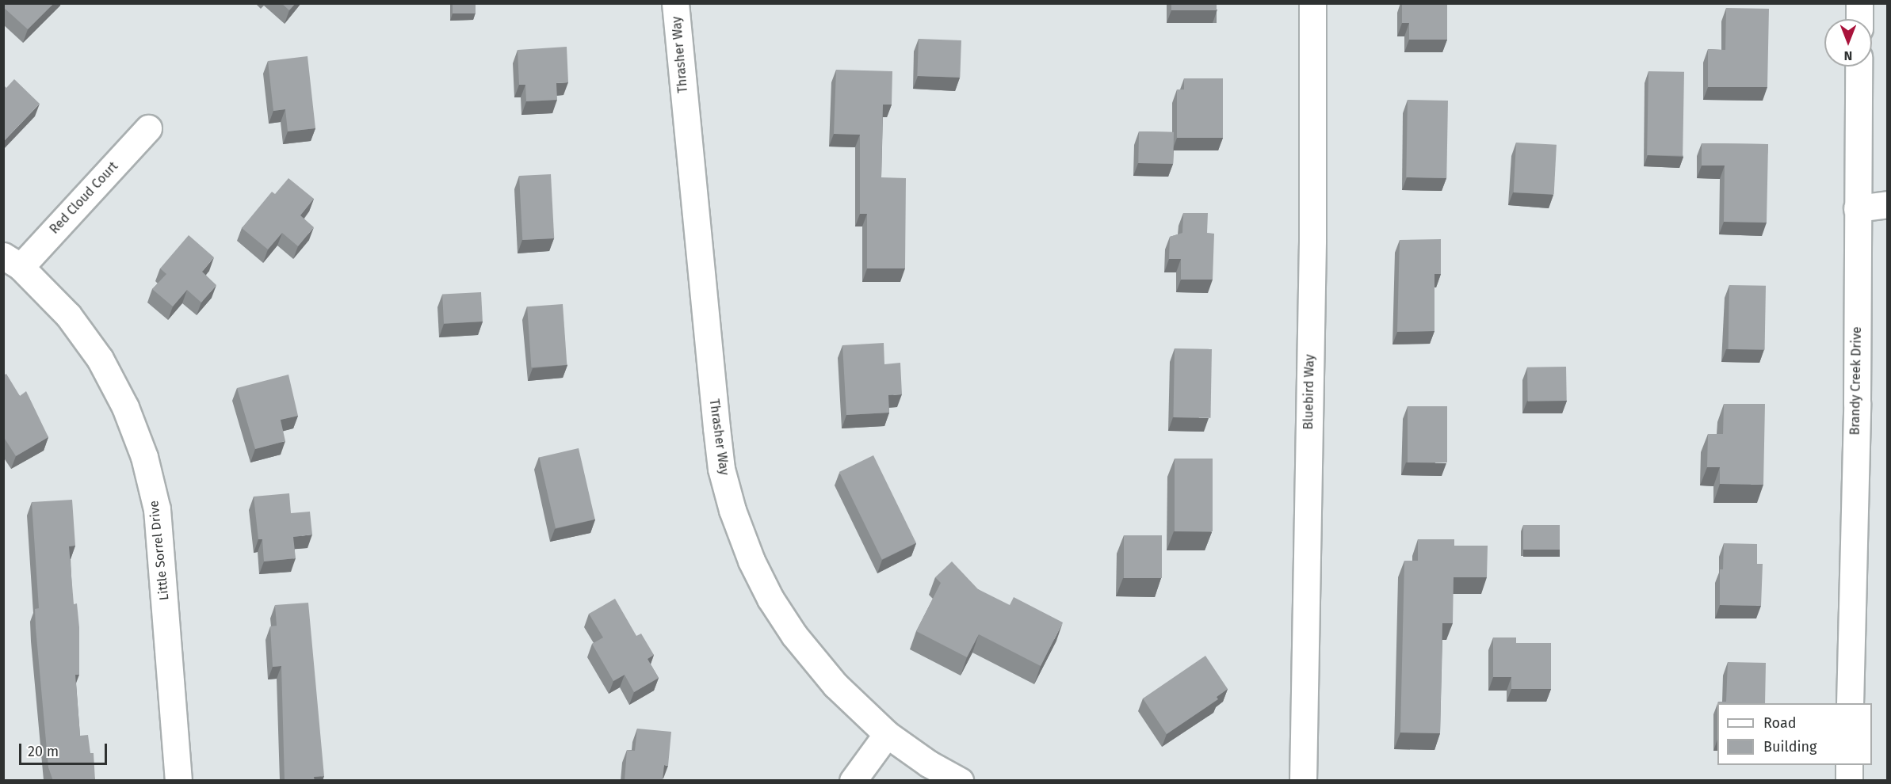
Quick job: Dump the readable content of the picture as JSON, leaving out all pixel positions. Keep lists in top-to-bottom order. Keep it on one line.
{"streets":{"street":["Thrasher Way","Red Cloud Court","Brandy Creek Drive","Bluebird Way","Little Sorrel Drive"]},"crossings":[["Red Cloud Court","Little Sorrel Drive"]],"legend":["Road","Building"],"scale_bar":"20 m","north":"bottom"}
